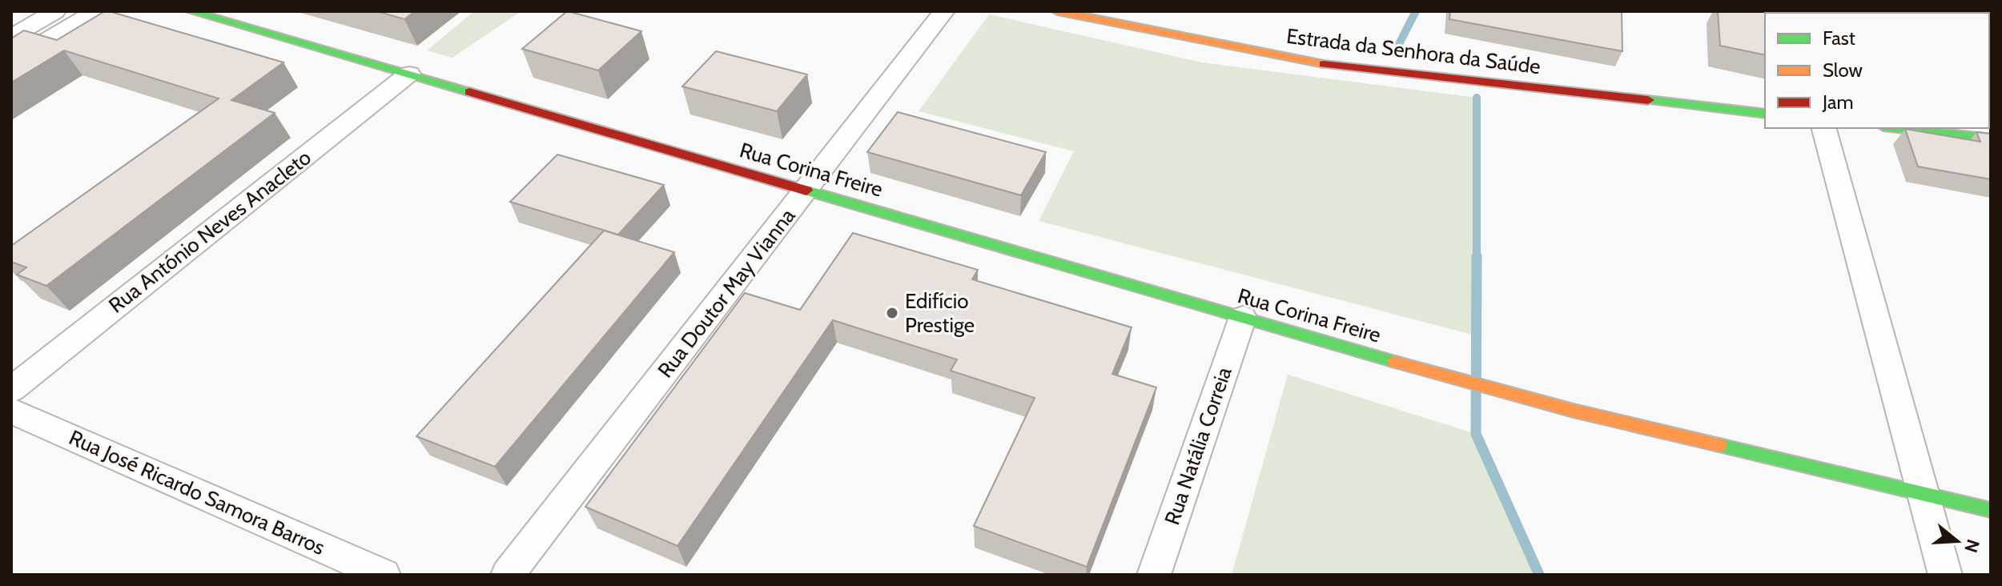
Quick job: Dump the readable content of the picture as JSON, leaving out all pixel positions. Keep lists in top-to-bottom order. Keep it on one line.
{"streets":{"street":["Estrada da Senhora da Saúde","Rua Corina Freire","Rua António Neves Anacleto","Rua Doutor May Vianna","Rua Natália Correia","Rua José Ricardo Samora Barros"]},"crossings":[["Rua Corina Freire","Rua António Neves Anacleto"],["Rua Corina Freire","Rua Doutor May Vianna"],["Rua Corina Freire","Rua Natália Correia"]],"places":["Edifício Prestige"],"legend":["Fast","Slow","Jam"],"north":"right"}
